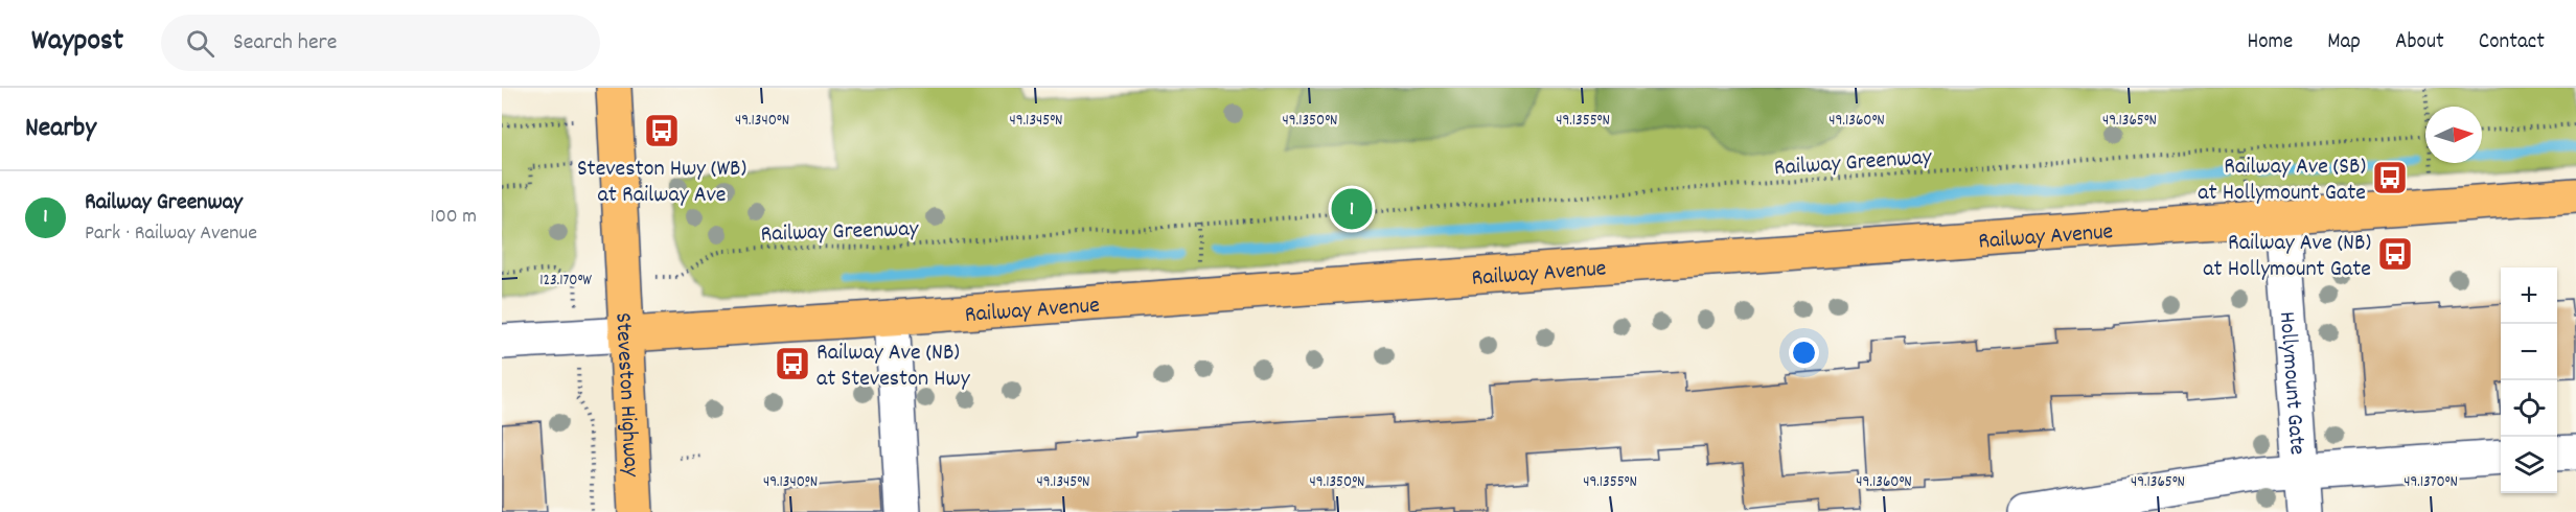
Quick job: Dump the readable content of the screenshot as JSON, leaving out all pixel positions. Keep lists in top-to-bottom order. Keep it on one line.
{"streets":{"main road":["Railway Avenue","Steveston Highway"],"street":["Hollymount Gate"],"path":["Railway Greenway"]},"crossings":[["Railway Avenue","Hollymount Gate"],["Railway Avenue","Steveston Highway"]],"places":{"bus stop":["Steveston Hwy (WB) at Railway Ave","Railway Ave (SB) at Hollymount Gate","Railway Ave (NB) at Hollymount Gate","Railway Ave (NB) at Steveston Hwy"]},"north":"right","page":{"header":"Waypost","search":"Search here","nav":["Home","Map","About","Contact"],"heading":"Nearby","list":[{"mark":"1","name":"Railway Greenway","note":"Park · Railway Avenue","value":"100 m"}],"pins":"1","map_buttons":["+","−"]},"coordinates":["49.1340°N","49.1345°N","49.1350°N","49.1355°N","49.1360°N","49.1365°N","123.170°W","49.1370°N"]}
